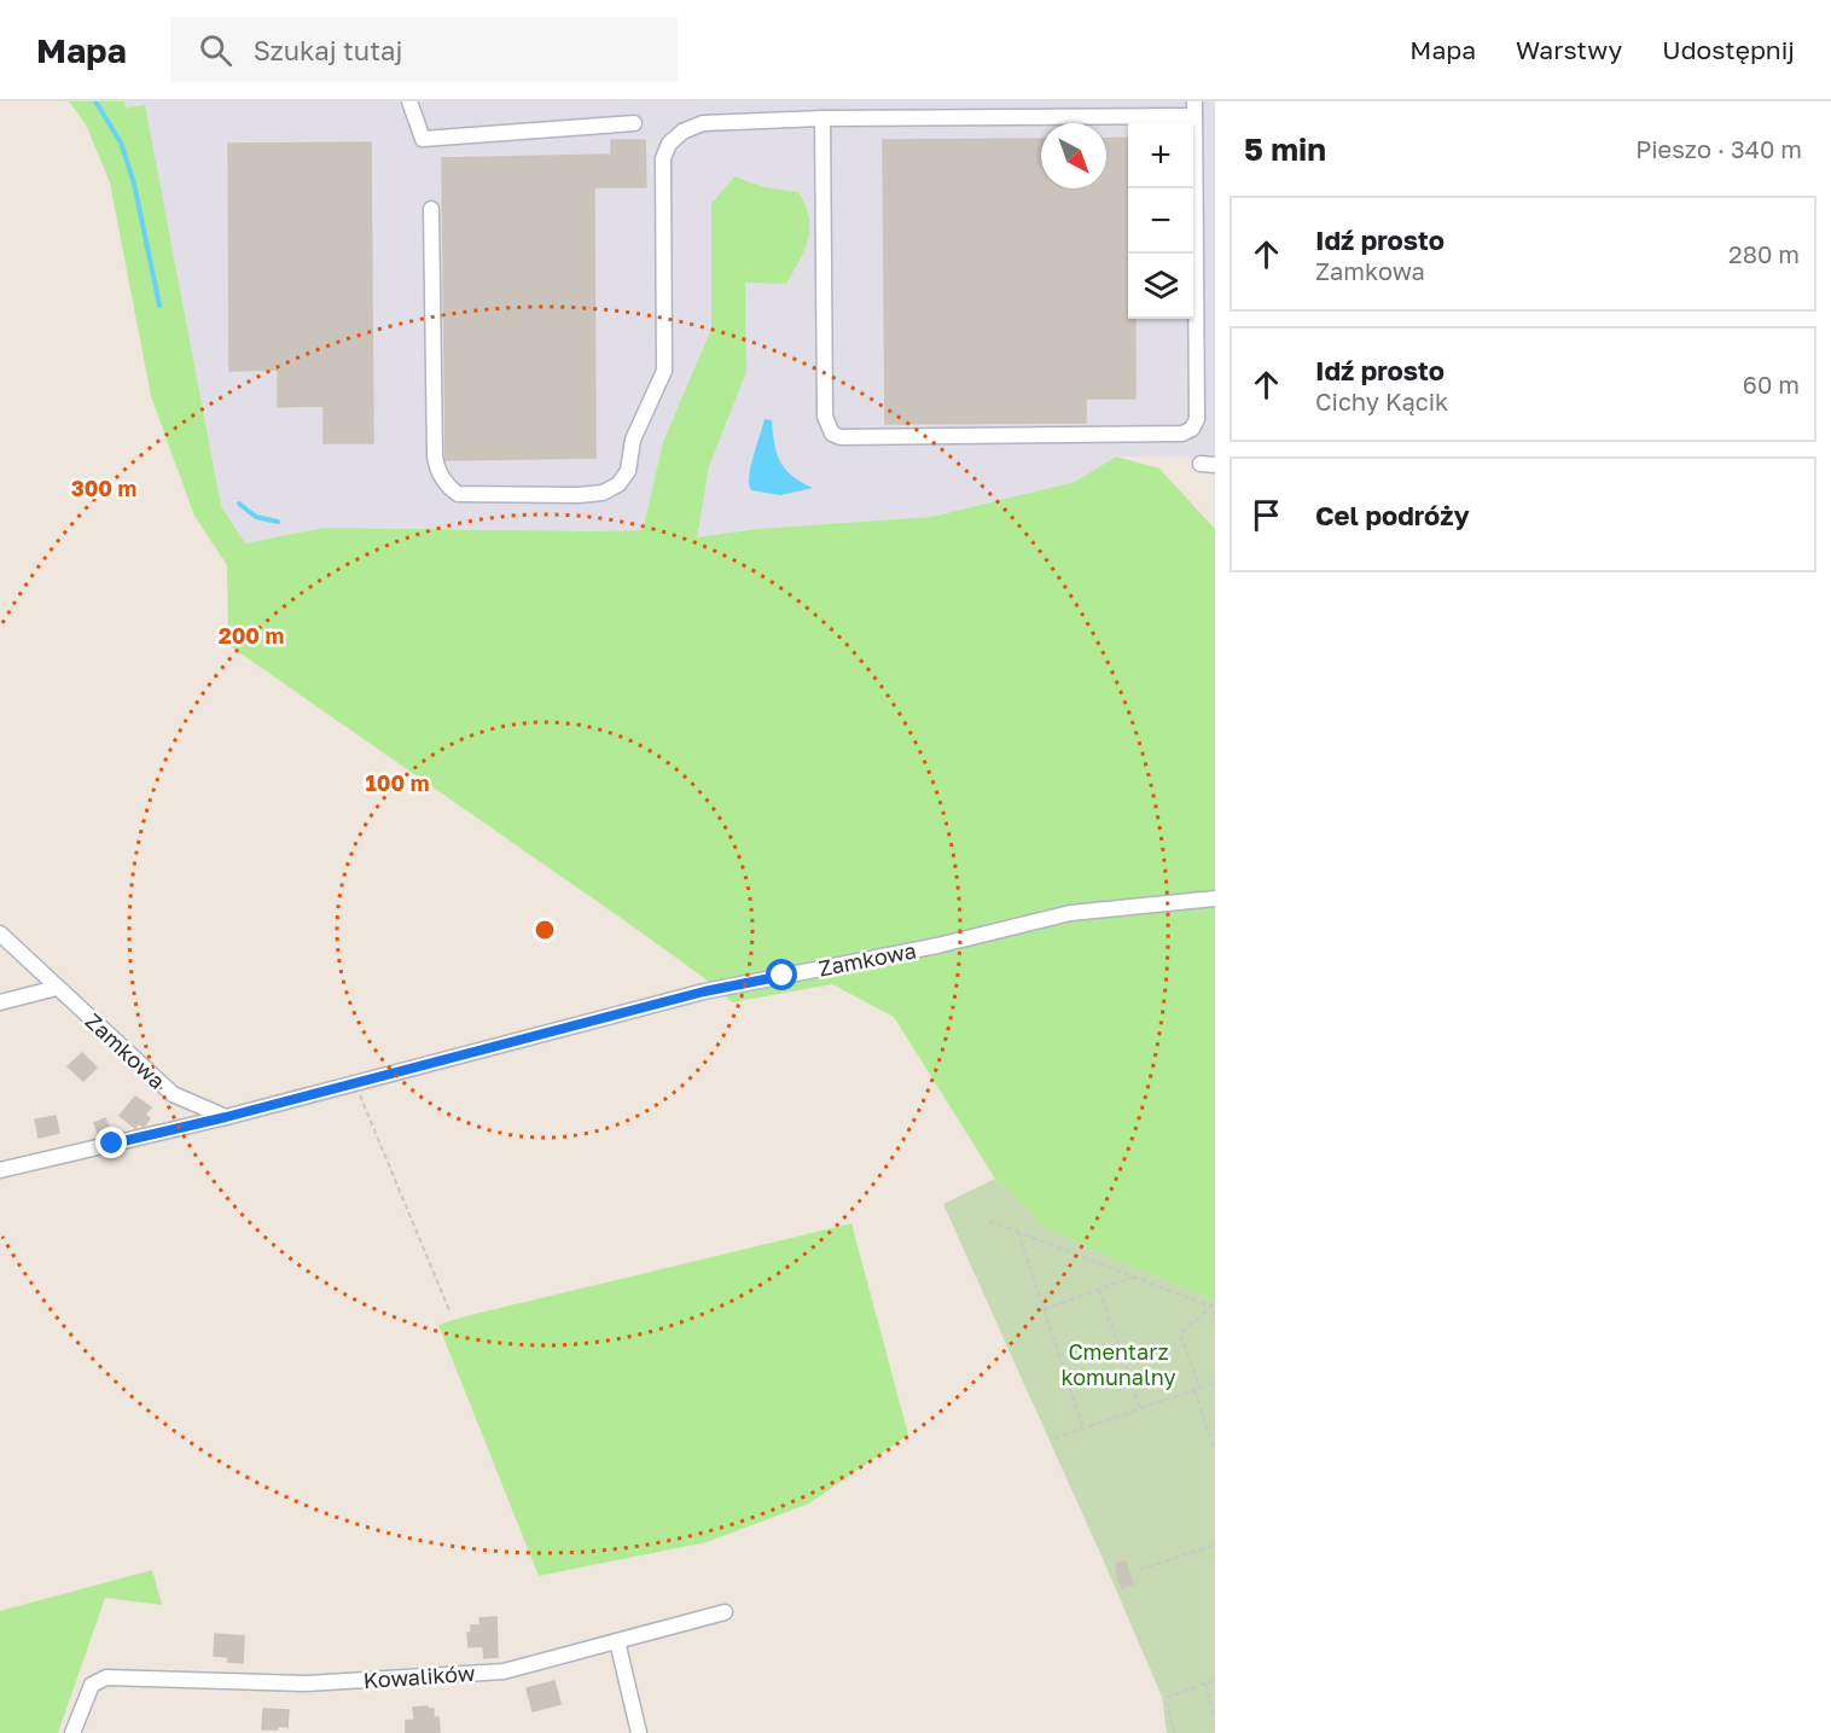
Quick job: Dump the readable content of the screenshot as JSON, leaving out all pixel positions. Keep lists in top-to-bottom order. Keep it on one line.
{"streets":{"street":["Zamkowa","Kowalików"]},"parks":["Cmentarz komunalny"],"north":"bottom right","page":{"header":"Mapa","search":"Szukaj tutaj","nav":["Mapa","Warstwy","Udostępnij"],"heading":["5 min","Pieszo · 340 m"],"map_buttons":["+","−"],"list":[["Idź prosto","Zamkowa","280 m"],["Idź prosto","Cichy Kącik","60 m"],"Cel podróży"]},"rings":["300 m","200 m","100 m"]}
